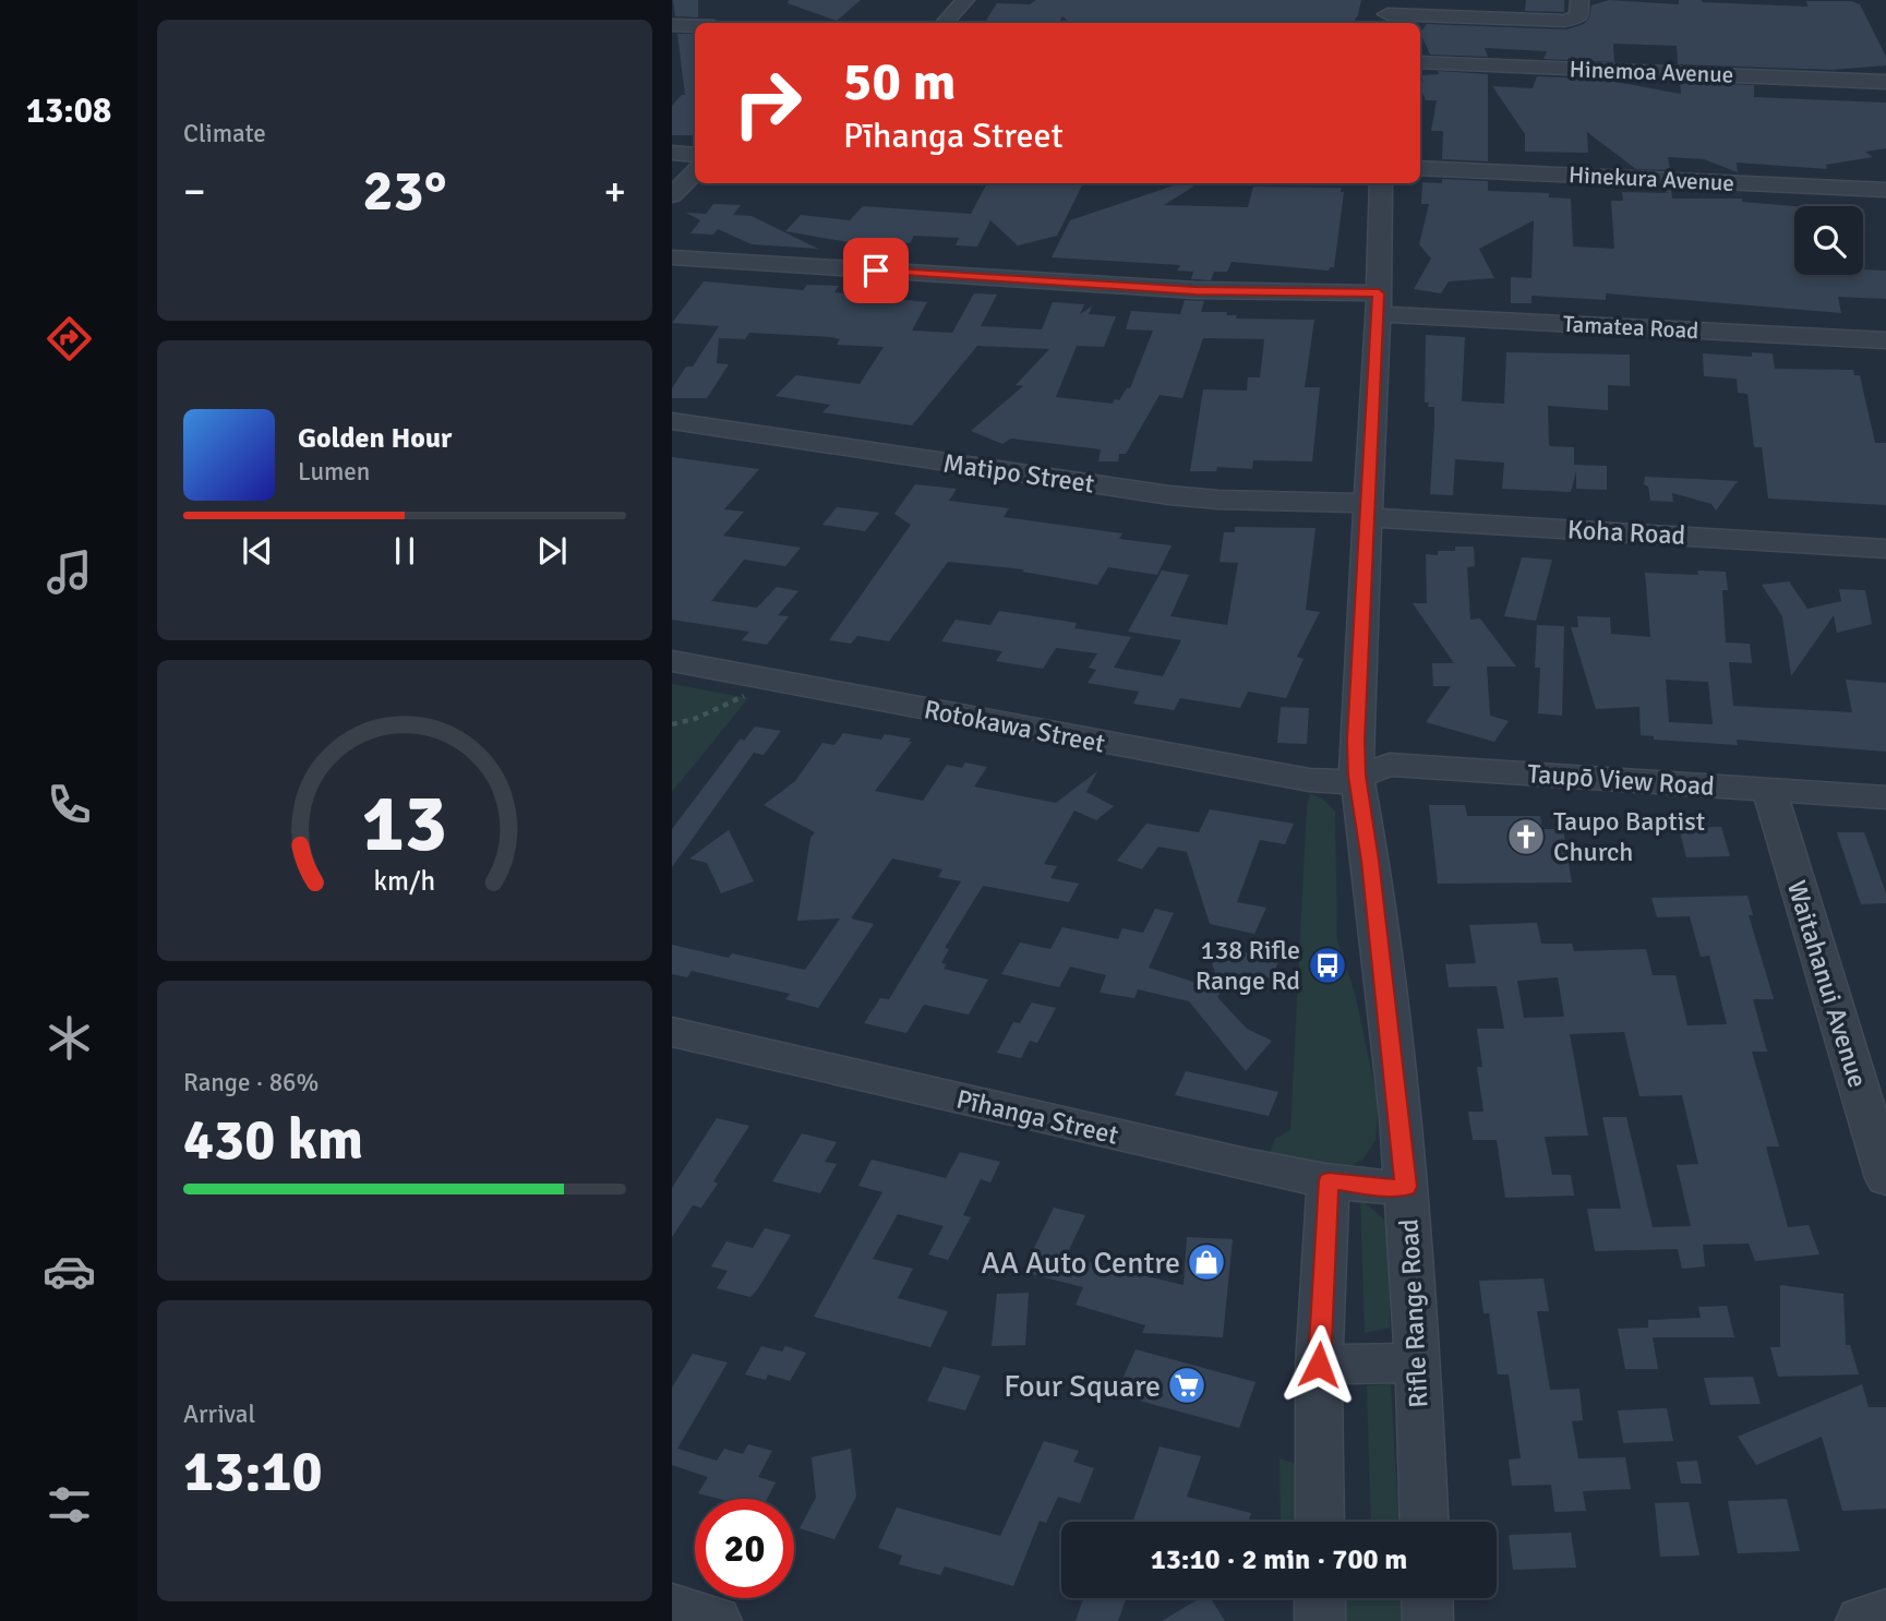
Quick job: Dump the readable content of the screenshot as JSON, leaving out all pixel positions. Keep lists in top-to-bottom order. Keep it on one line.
{"streets":{"street":["Hinemoa Avenue","Hinekura Avenue","Tamatea Road","Matipo Street","Koha Road","Rotokawa Street","Taupō View Road","Waitahanui Avenue","Pīhanga Street","Rifle Range Road"]},"crossings":[["Tamatea Road","Rifle Range Road"],["Matipo Street","Koha Road"],["Matipo Street","Rifle Range Road"],["Koha Road","Rifle Range Road"],["Rotokawa Street","Taupō View Road"],["Rotokawa Street","Rifle Range Road"],["Taupō View Road","Waitahanui Avenue"],["Taupō View Road","Rifle Range Road"],["Pīhanga Street","Rifle Range Road"]],"places":{"church":["Taupo Baptist Church"],"bus stop":["138 Rifle Range Rd"],"shop":["AA Auto Centre"],"supermarket":["Four Square"]},"page":{"tabs":"13:08","tile":["Climate",["Range · 86%","430 km"],["Arrival","13:10"]],"turn":["50 m","Pīhanga Street"],"heat":["−","23°","+"],"song":["Golden Hour","Lumen"],"limit":"20","trip":"13:10 · 2 min · 700 m","gauge":["13","km/h"]}}
